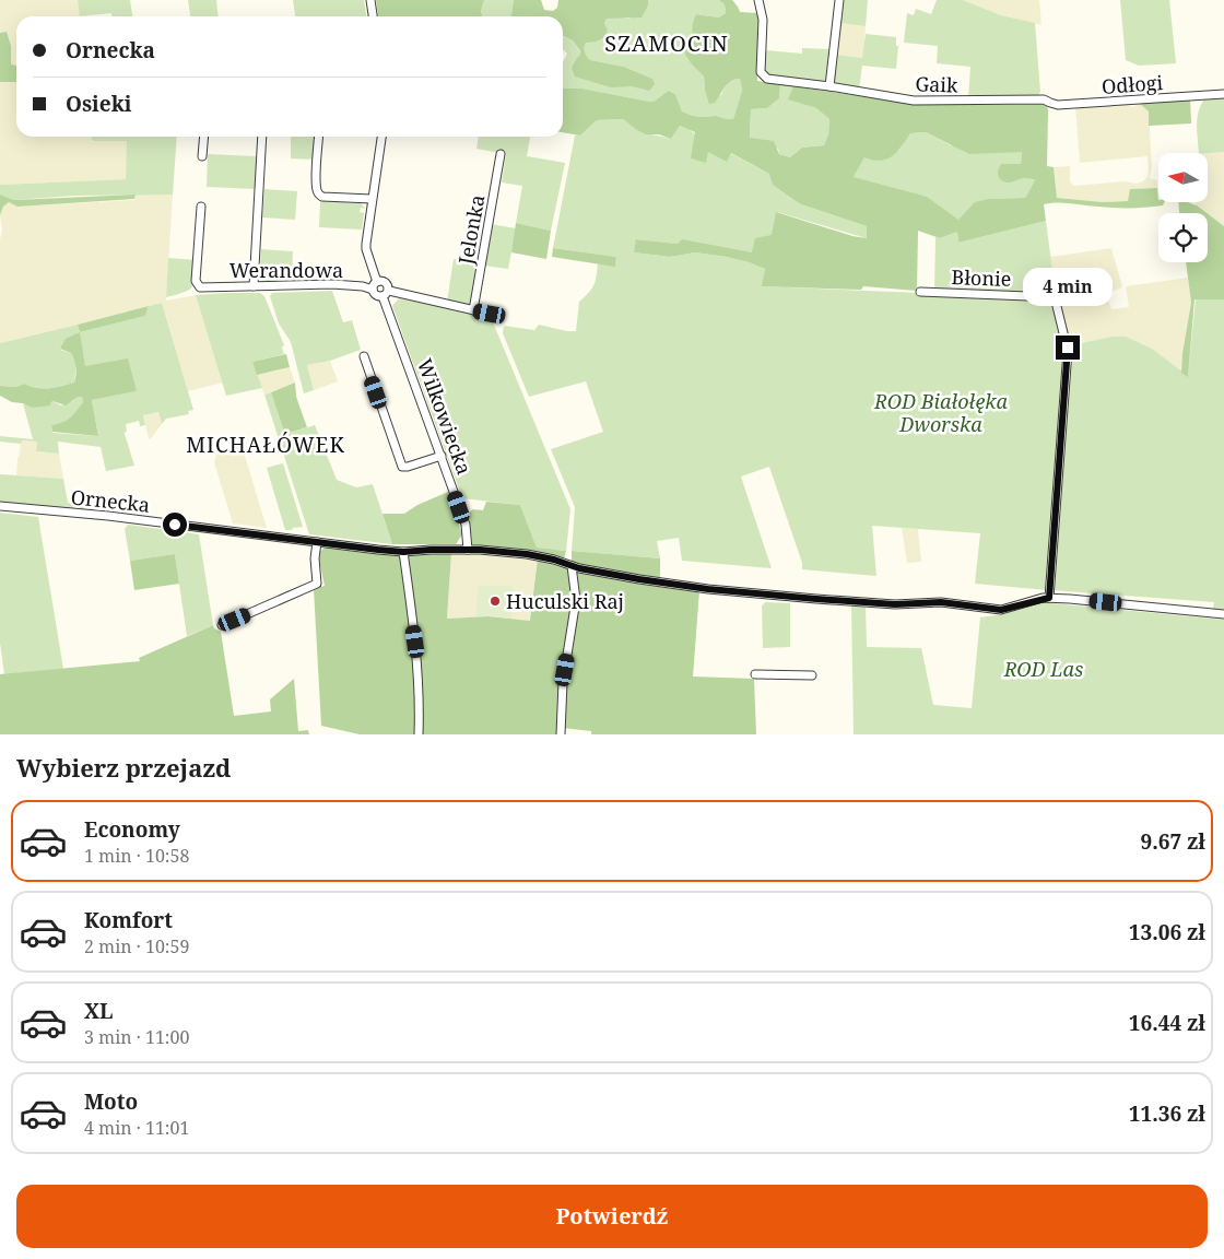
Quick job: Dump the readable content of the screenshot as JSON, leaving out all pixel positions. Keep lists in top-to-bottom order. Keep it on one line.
{"streets":{"street":["Gaik","Odłogi","Jelonka","Werandowa","Błonie","Wilkowiecka","Ornecka"]},"crossings":[["Gaik","Odłogi"],["Werandowa","Wilkowiecka"],["Błonie","Ornecka"],["Wilkowiecka","Ornecka"]],"districts":["SZAMOCIN","MICHAŁÓWEK"],"parks":["ROD Białołęka Dworska","ROD Las"],"places":["Huculski Raj"],"north":"left","page":{"banner":["Ornecka","Osieki"],"bubble":"4 min","heading":"Wybierz przejazd","list":[{"name":"Economy","note":"1 min · 10:58","value":"9.67 zł"},{"name":"Komfort","note":"2 min · 10:59","value":"13.06 zł"},{"name":"XL","note":"3 min · 11:00","value":"16.44 zł"},{"name":"Moto","note":"4 min · 11:01","value":"11.36 zł"}],"buttons":"Potwierdź"}}
